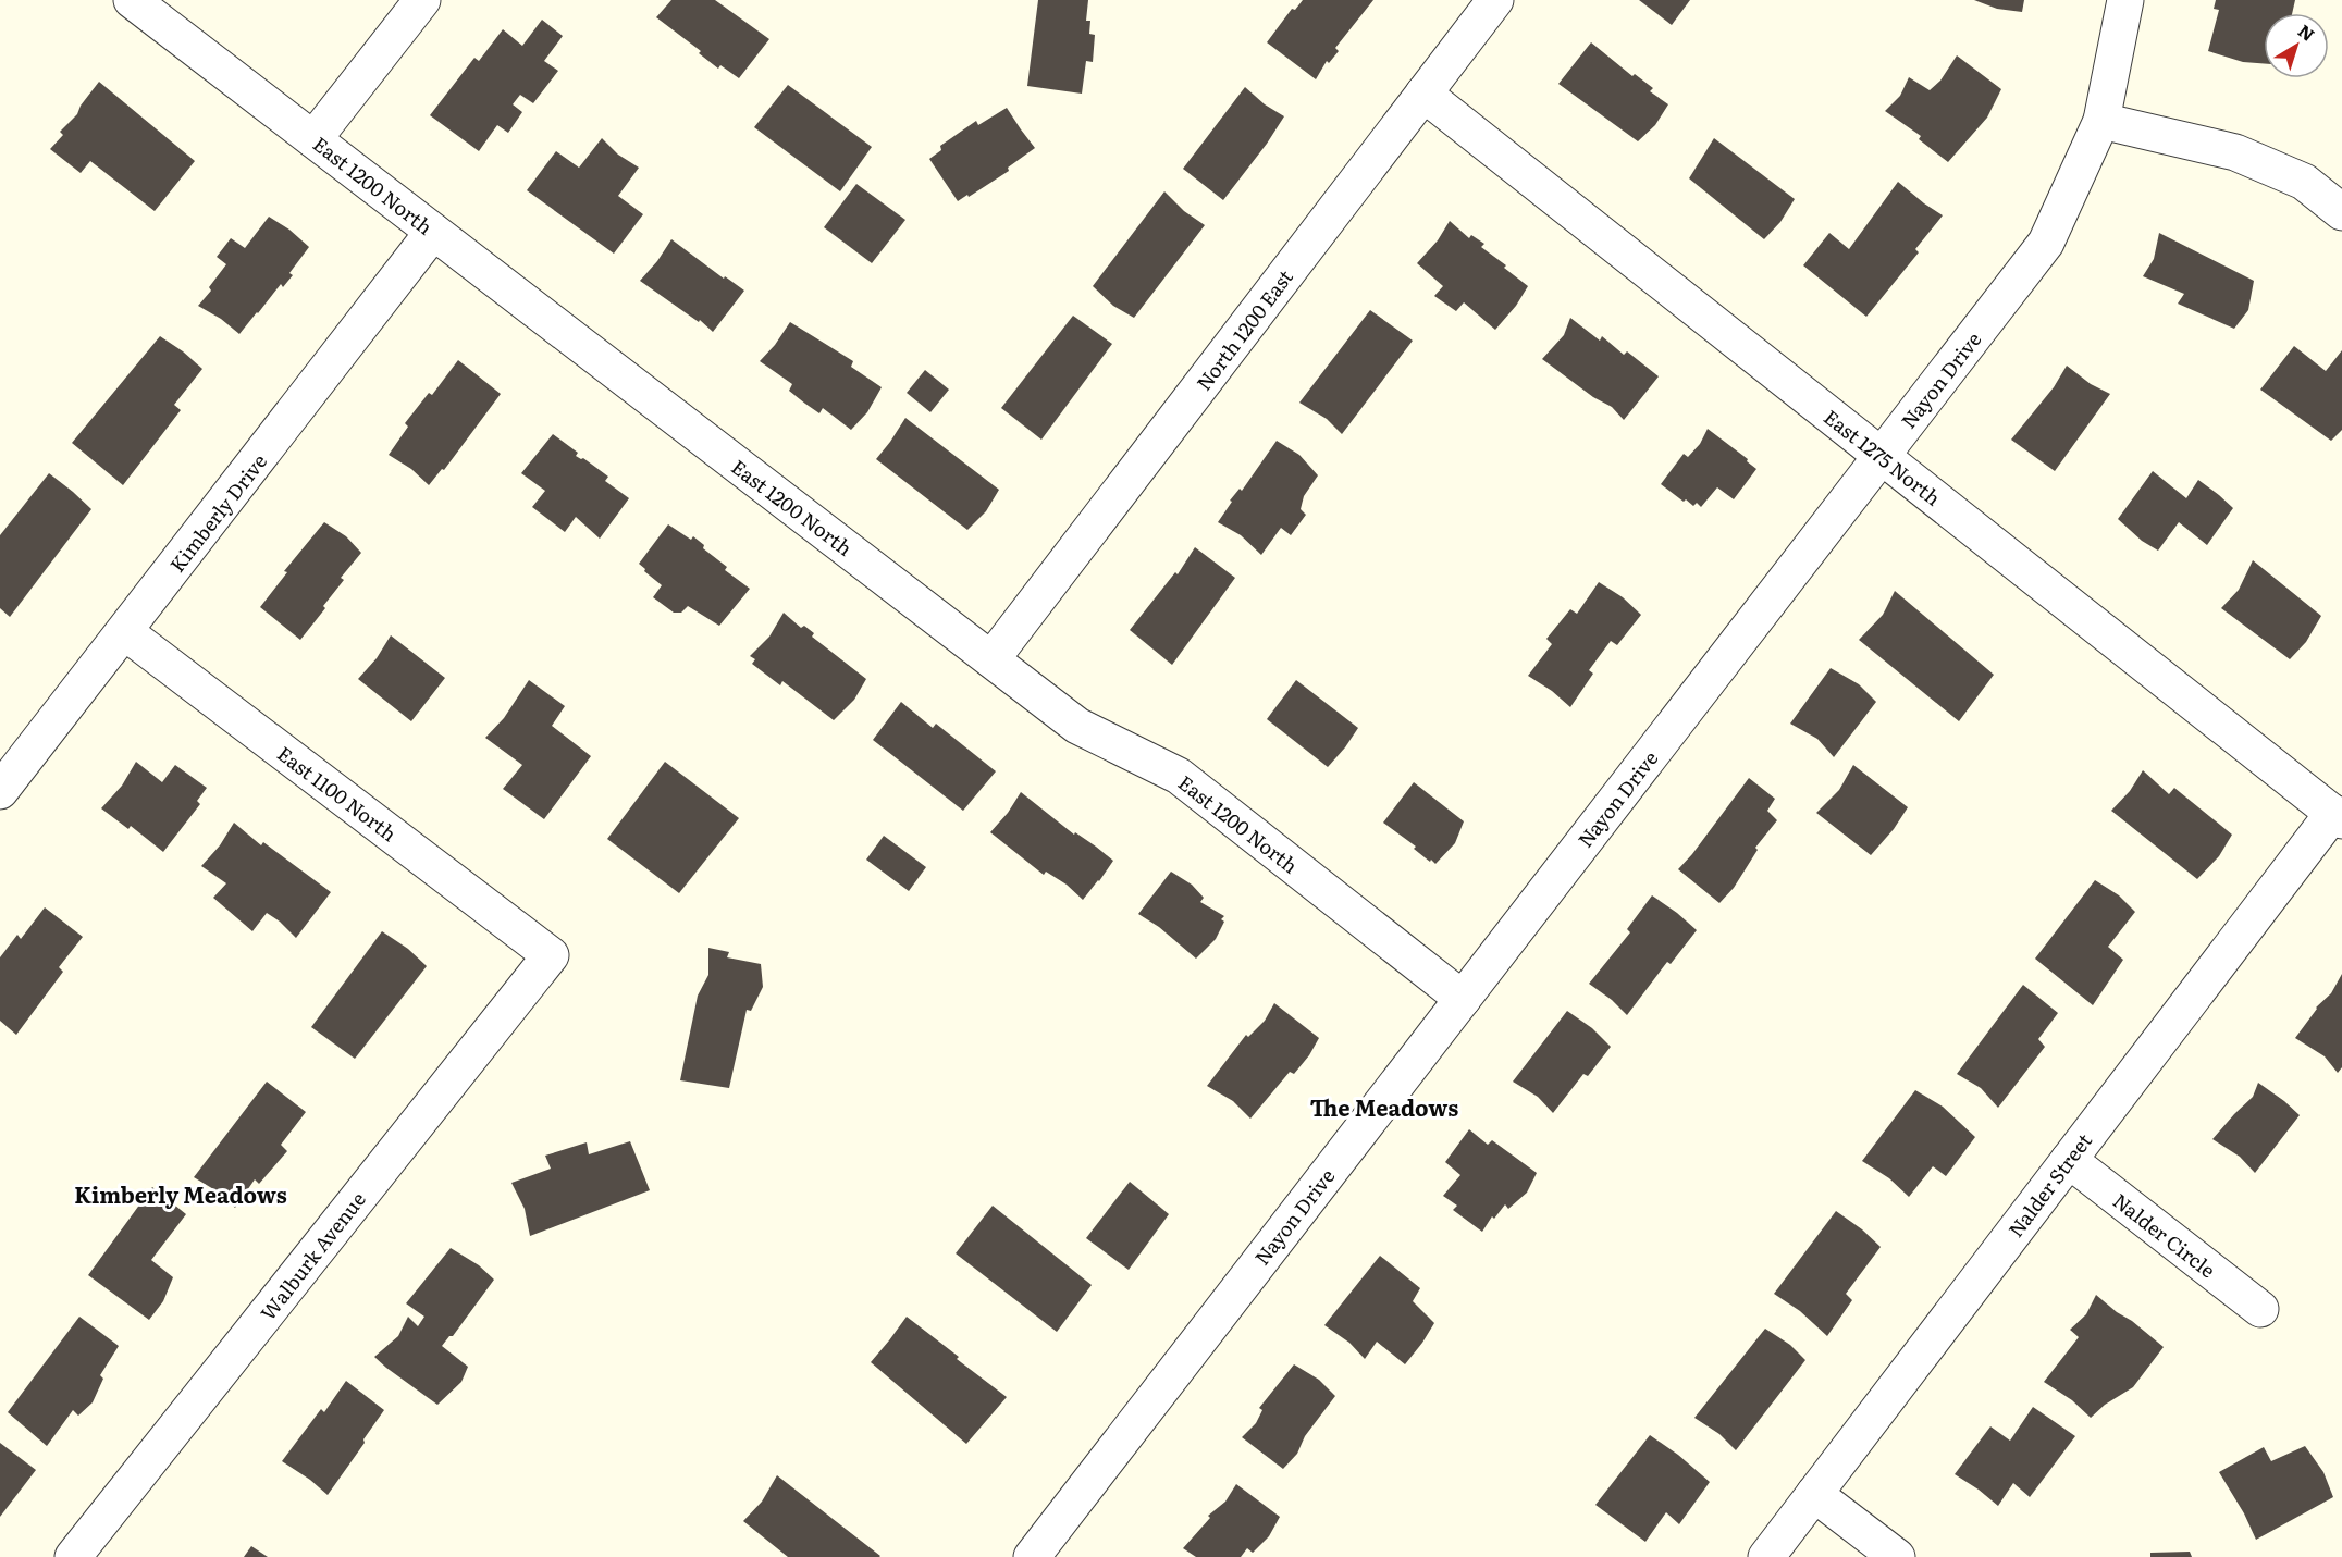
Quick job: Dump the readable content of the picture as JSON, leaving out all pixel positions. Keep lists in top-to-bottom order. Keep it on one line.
{"streets":{"street":["East 1200 North","North 1200 East","Nayon Drive","East 1275 North","Kimberly Drive","East 1100 North","Nalder Street","Nalder Circle","Walburk Avenue"]},"crossings":[["East 1200 North","North 1200 East"],["East 1200 North","Nayon Drive"],["East 1200 North","Kimberly Drive"],["North 1200 East","East 1275 North"],["Nayon Drive","East 1275 North"],["East 1275 North","Nalder Street"],["Kimberly Drive","East 1100 North"],["East 1100 North","Walburk Avenue"],["Nalder Street","Nalder Circle"]],"districts":["The Meadows","Kimberly Meadows"],"north":"top right"}
